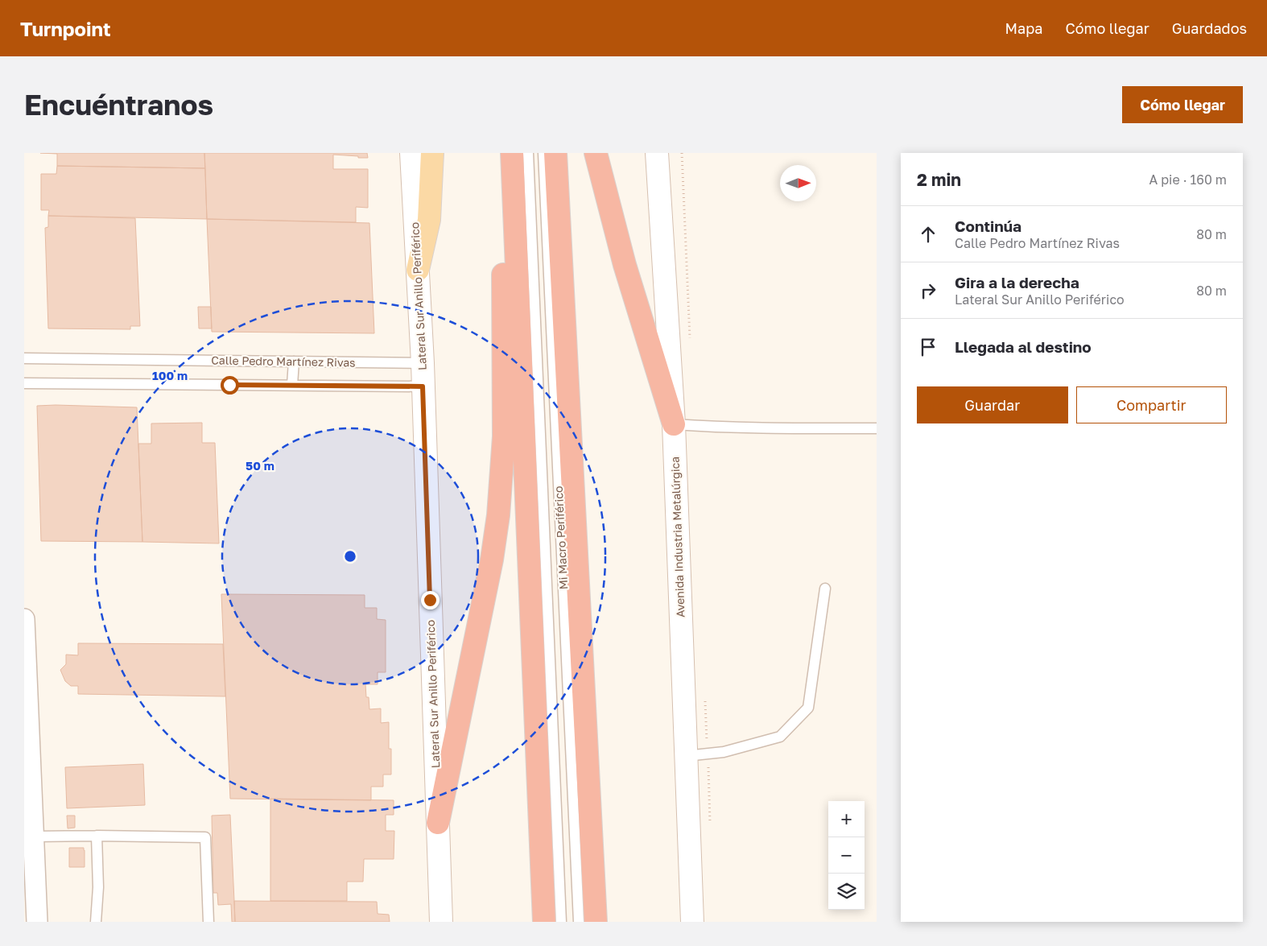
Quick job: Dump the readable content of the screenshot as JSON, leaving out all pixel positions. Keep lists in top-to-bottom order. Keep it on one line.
{"streets":{"main road":["Lateral Sur Anillo Periférico","Avenida Industria Metalúrgica"],"lane":["Calle Pedro Martínez Rivas","Mi Macro Periférico"]},"crossings":[["Lateral Sur Anillo Periférico","Calle Pedro Martínez Rivas"]],"north":"right","page":{"header":"Turnpoint","nav":["Mapa","Cómo llegar","Guardados"],"buttons":["Cómo llegar",["Guardar","Compartir"]],"title":"Encuéntranos","heading":["2 min","A pie · 160 m"],"list":[["Continúa","Calle Pedro Martínez Rivas","80 m"],["Gira a la derecha","Lateral Sur Anillo Periférico","80 m"],"Llegada al destino"],"map_buttons":["+","−"]},"rings":["100 m","50 m"]}
